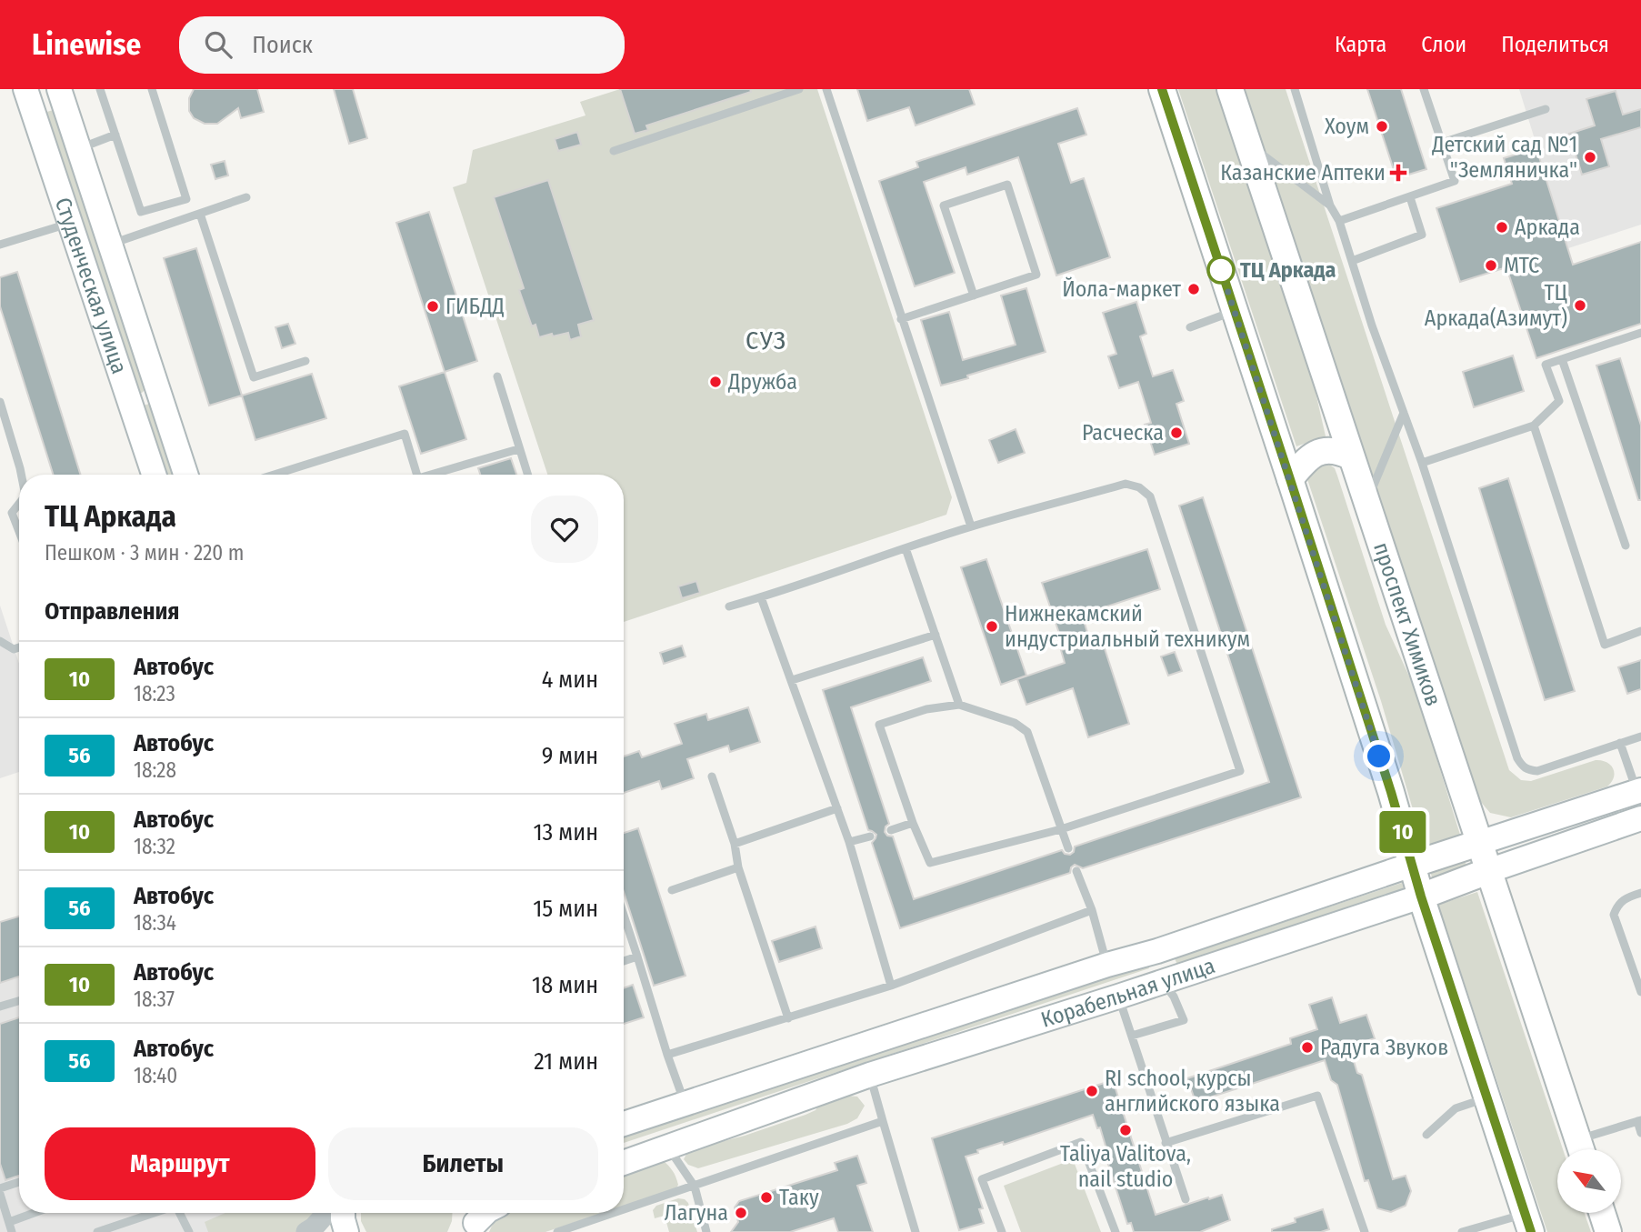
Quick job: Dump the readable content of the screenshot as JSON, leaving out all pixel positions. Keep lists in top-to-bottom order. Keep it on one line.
{"streets":{"main road":["Студенческая улица","проспект Химиков","Корабельная улица"]},"crossings":[["проспект Химиков","Корабельная улица"]],"districts":["СУЗ"],"places":{"other":["Хоум","Детский сад №1 \"Земляничка\"","Аркада","МТС","ТЦ Аркада","Йола-маркет","ТЦ Аркада(Азимут)","ГИБДД","Дружба","Расческа","Нижнекамский индустриальный техникум","Радуга Звуков","RI school, курсы английского языка","Taliya Valitova, nail studio","Таку","Лагуна"],"health":["Казанские Аптеки"]},"lines":["bus line 10"],"north":"top left","page":{"header":"Linewise","search":"Поиск","nav":["Карта","Слои","Поделиться"],"on_map":"10","heading":[["ТЦ Аркада","Пешком · 3 мин · 220 m"],"Отправления"],"list":[{"mark":"10","name":"Автобус","note":"18:23","value":"4 мин"},{"mark":"56","name":"Автобус","note":"18:28","value":"9 мин"},{"mark":"10","name":"Автобус","note":"18:32","value":"13 мин"},{"mark":"56","name":"Автобус","note":"18:34","value":"15 мин"},{"mark":"10","name":"Автобус","note":"18:37","value":"18 мин"},{"mark":"56","name":"Автобус","note":"18:40","value":"21 мин"}],"buttons":["Маршрут","Билеты"]}}
